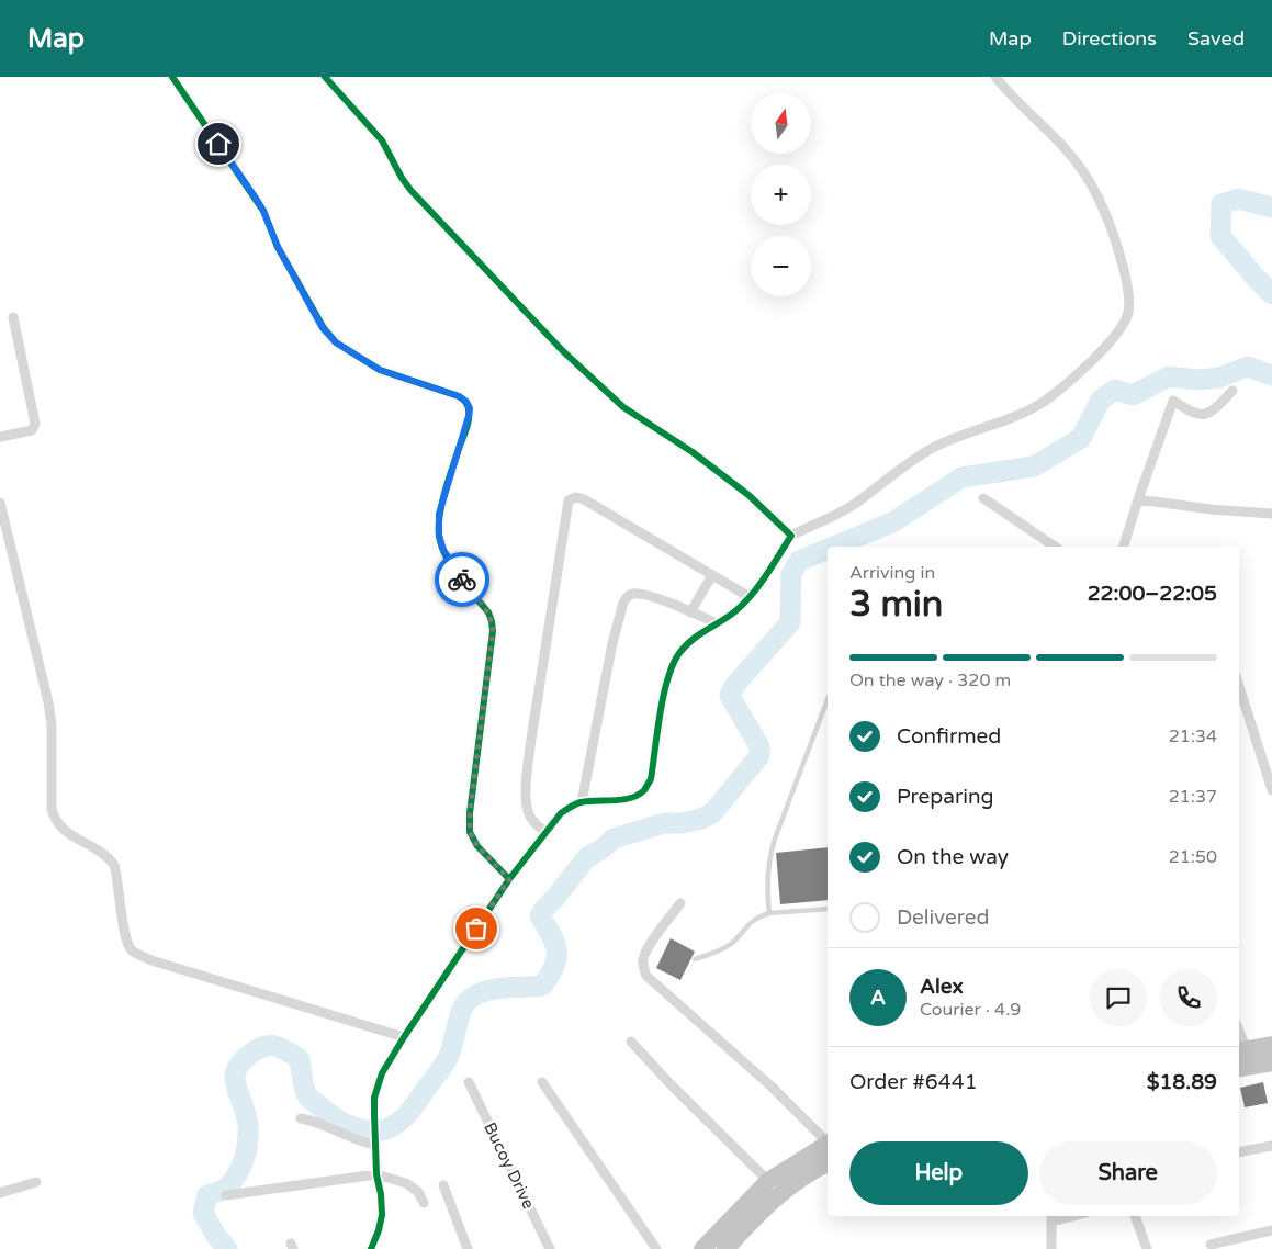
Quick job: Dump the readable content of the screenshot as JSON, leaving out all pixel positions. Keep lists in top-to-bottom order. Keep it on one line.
{"streets":{"street":["Bucoy Drive"]},"north":"top","page":{"header":"Map","nav":["Map","Directions","Saved"],"map_buttons":["+","−"],"heading":["3 min","Arriving in","22:00–22:05"],"panel":["Alex","Courier · 4.9","Order #6441","$18.89"],"bar":"On the way · 320 m","list":[["Confirmed","21:34"],["Preparing","21:37"],["On the way","21:50"],"Delivered"],"round":"A","buttons":["Help","Share"]}}
